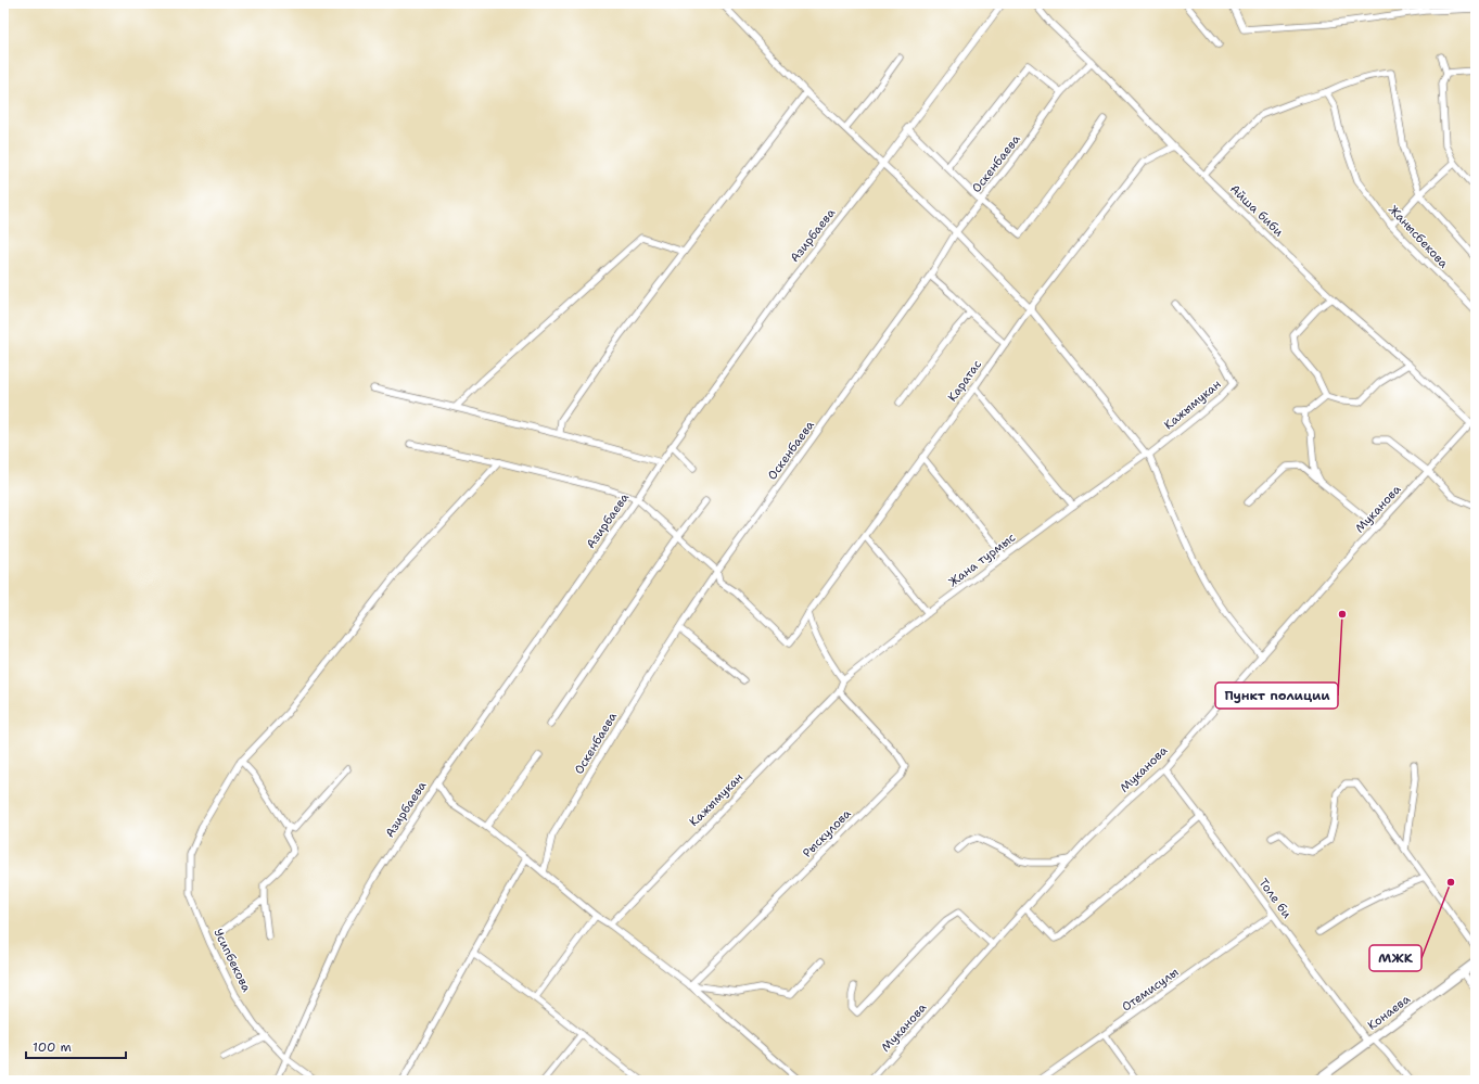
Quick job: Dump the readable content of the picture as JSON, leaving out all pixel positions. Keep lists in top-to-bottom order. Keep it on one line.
{"streets":{"main road":["Конаева"],"street":["Оскенбаева","Айша биби","Азирбаева","Жанысбекова","Каратас","Кажымукан","Муканова","Жана турмыс","Рыскулова","Толе би","Усипбекова","Отемисулы"]},"crossings":[["Оскенбаева","Айша биби"],["Оскенбаева","Каратас"],["Айша биби","Каратас"],["Айша биби","Муканова"],["Азирбаева","Усипбекова"],["Кажымукан","Жана турмыс"],["Кажымукан","Рыскулова"],["Муканова","Толе би"],["Жана турмыс","Рыскулова"],["Толе би","Отемисулы"],["Толе би","Конаева"]],"places":["Пункт полиции","МЖК"],"scale_bar":"100 m"}
